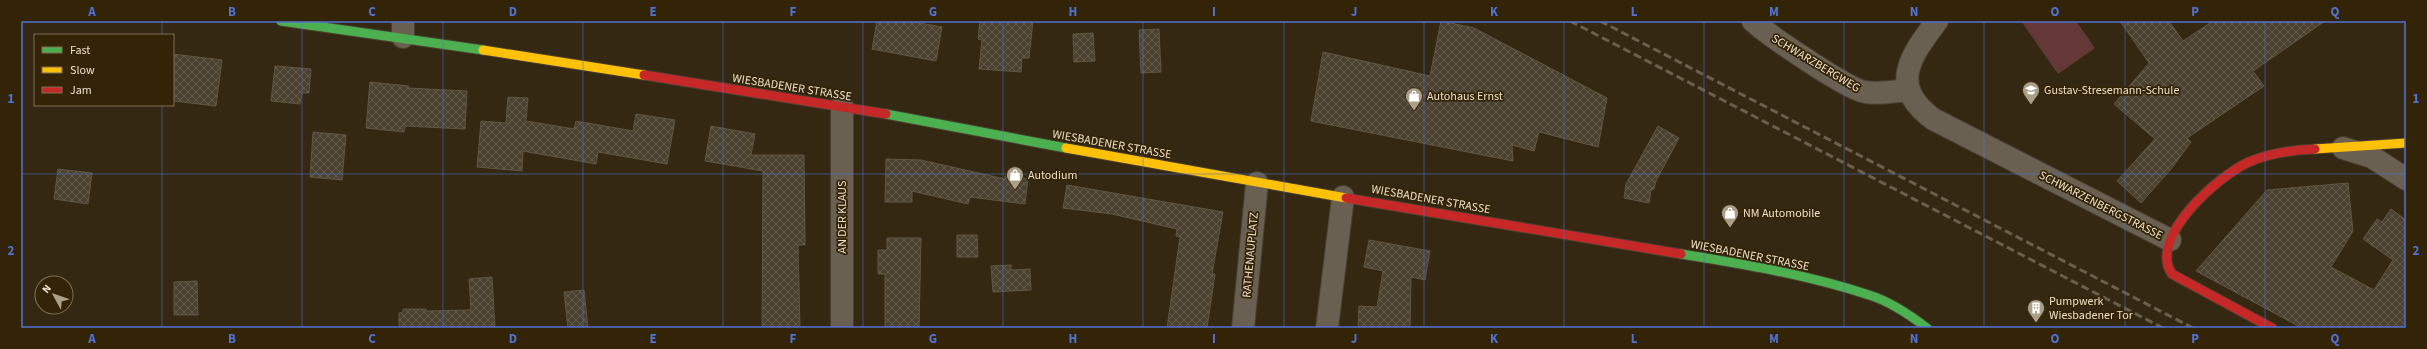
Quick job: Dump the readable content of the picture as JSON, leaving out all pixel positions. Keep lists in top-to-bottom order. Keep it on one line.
{"streets":{"main road":["WIESBADENER STRASSE","SCHWARZENBERGSTRASSE"],"street":["SCHWARZBERGWEG","AN DER KLAUS","RATHENAUPLATZ"]},"crossings":[["SCHWARZBERGWEG","SCHWARZENBERGSTRASSE"],["WIESBADENER STRASSE","AN DER KLAUS"],["WIESBADENER STRASSE","RATHENAUPLATZ"]],"places":{"school or university":["Gustav-Stresemann-Schule"],"shop":["Autohaus Ernst","Autodium","NM Automobile"],"building":["Pumpwerk Wiesbadener Tor"]},"legend":["Fast","Slow","Jam"],"north":"top left","grid":{"columns":["A","B","C","D","E","F","G","H","I","J","K","L","M","N","O","P","Q"],"rows":["1","2"]}}
